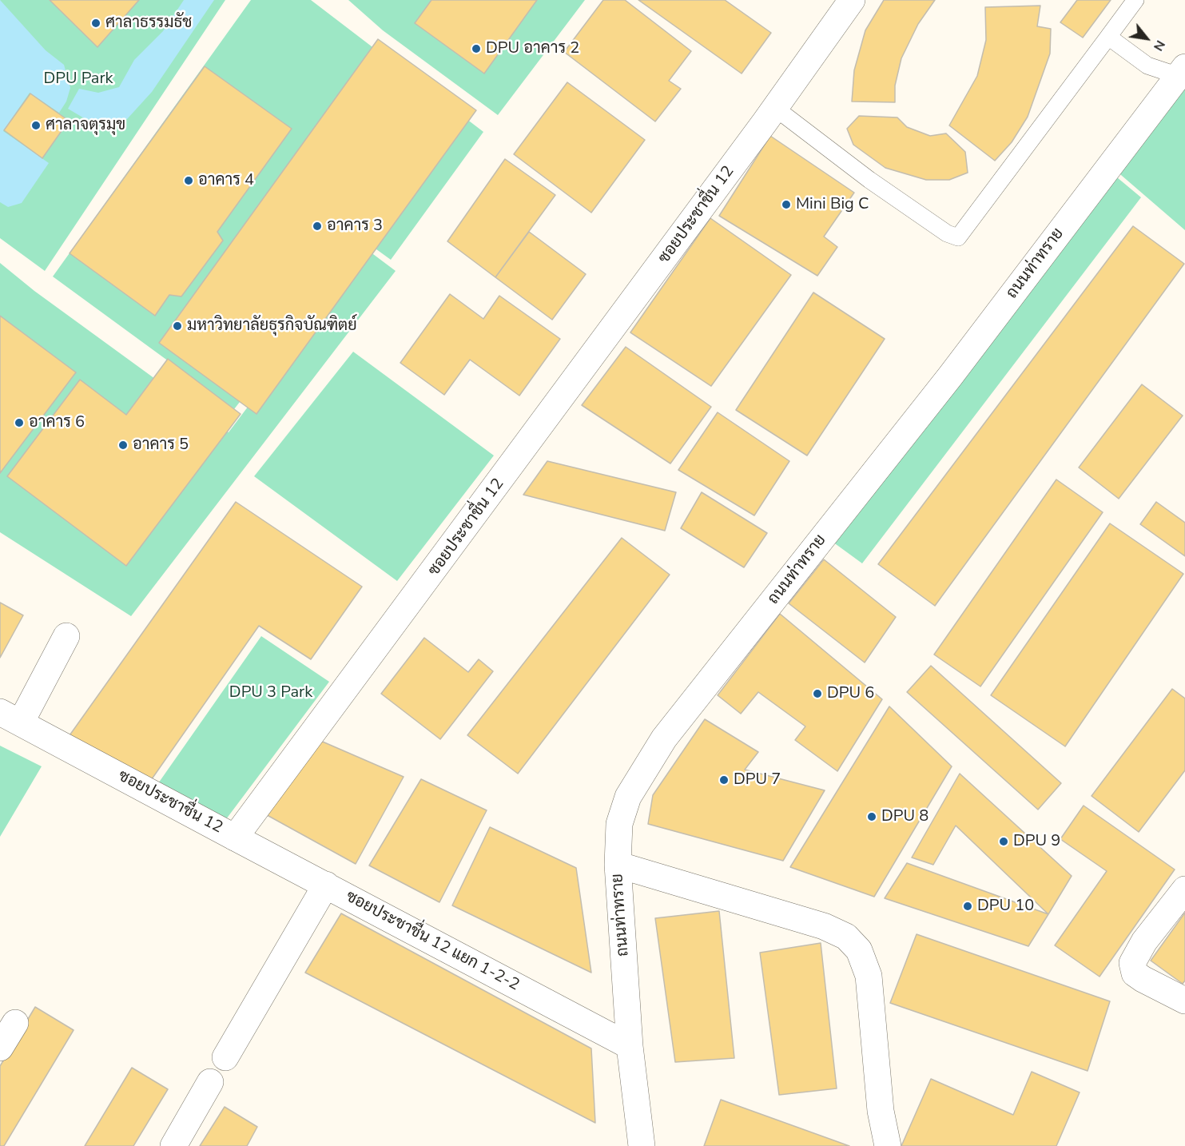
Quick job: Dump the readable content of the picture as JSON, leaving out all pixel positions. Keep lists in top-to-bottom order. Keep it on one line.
{"streets":{"street":["ซอยประชาชื่น 12","ถนนท่าทราย","ซอยประชาชื่น 12 แยก 1-2-2"]},"crossings":[["ซอยประชาชื่น 12","ซอยประชาชื่น 12 แยก 1-2-2"],["ถนนท่าทราย","ซอยประชาชื่น 12 แยก 1-2-2"]],"parks":["DPU Park","DPU 3 Park"],"places":["ศาลาธรรมธัช","DPU อาคาร 2","ศาลาจตุรมุข","อาคาร 4","Mini Big C","อาคาร 3","มหาวิทยาลัยธุรกิจบัณฑิตย์","อาคาร 6","อาคาร 5","DPU 6","DPU 7","DPU 8","DPU 9","DPU 10"],"north":"bottom right"}
